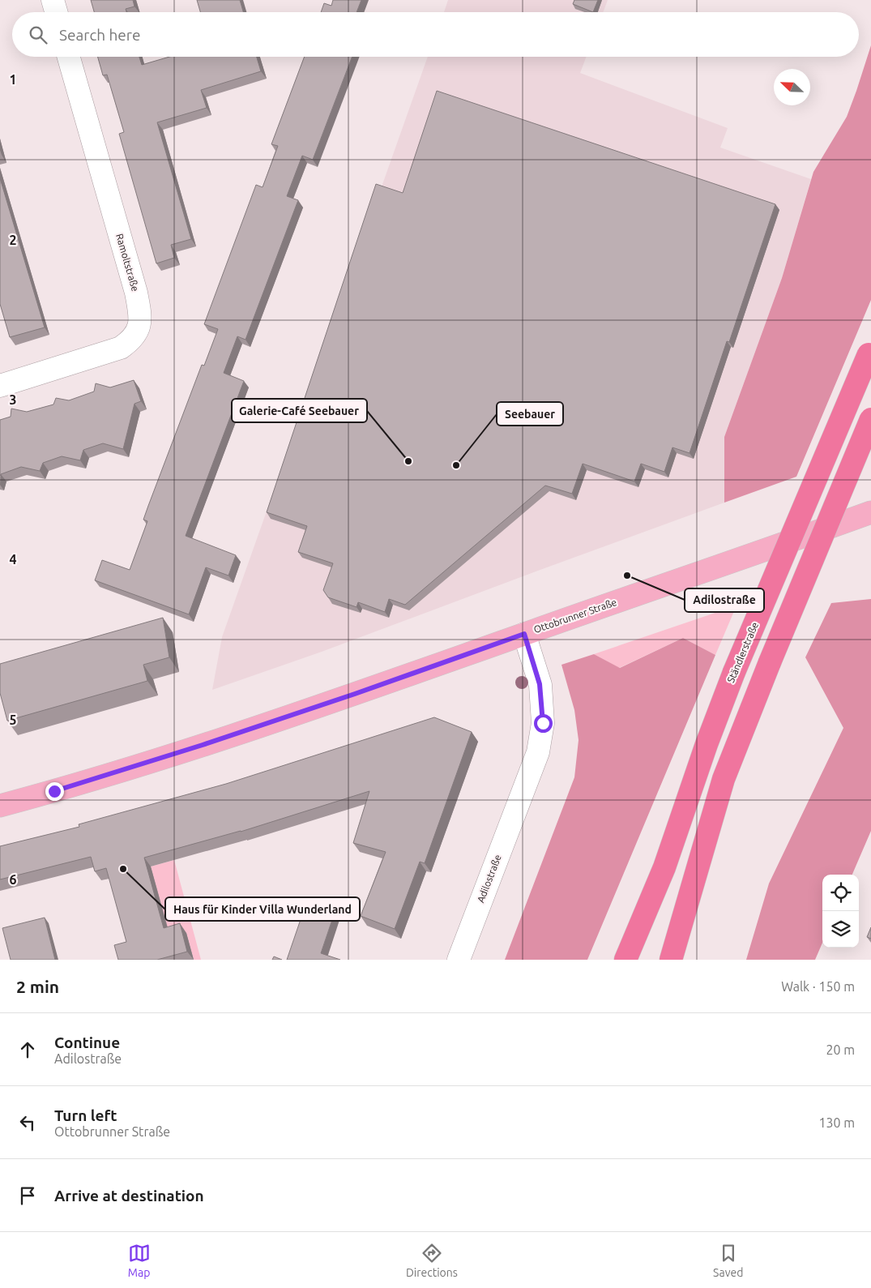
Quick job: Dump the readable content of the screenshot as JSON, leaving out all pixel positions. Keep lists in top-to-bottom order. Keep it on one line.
{"streets":{"highway":["Ständlerstraße"],"main road":["Ottobrunner Straße"],"street":["Ramoltstraße","Adilostraße"]},"crossings":[["Ottobrunner Straße","Adilostraße"]],"places":["Galerie-Café Seebauer","Seebauer","Adilostraße","Haus für Kinder Villa Wunderland"],"north":"top left","page":{"search":"Search here","heading":["2 min","Walk · 150 m"],"list":[["Continue","Adilostraße","20 m"],["Turn left","Ottobrunner Straße","130 m"],"Arrive at destination"],"nav":["Map","Directions","Saved"]},"grid":{"rows":["1","2","3","4","5","6"]}}
